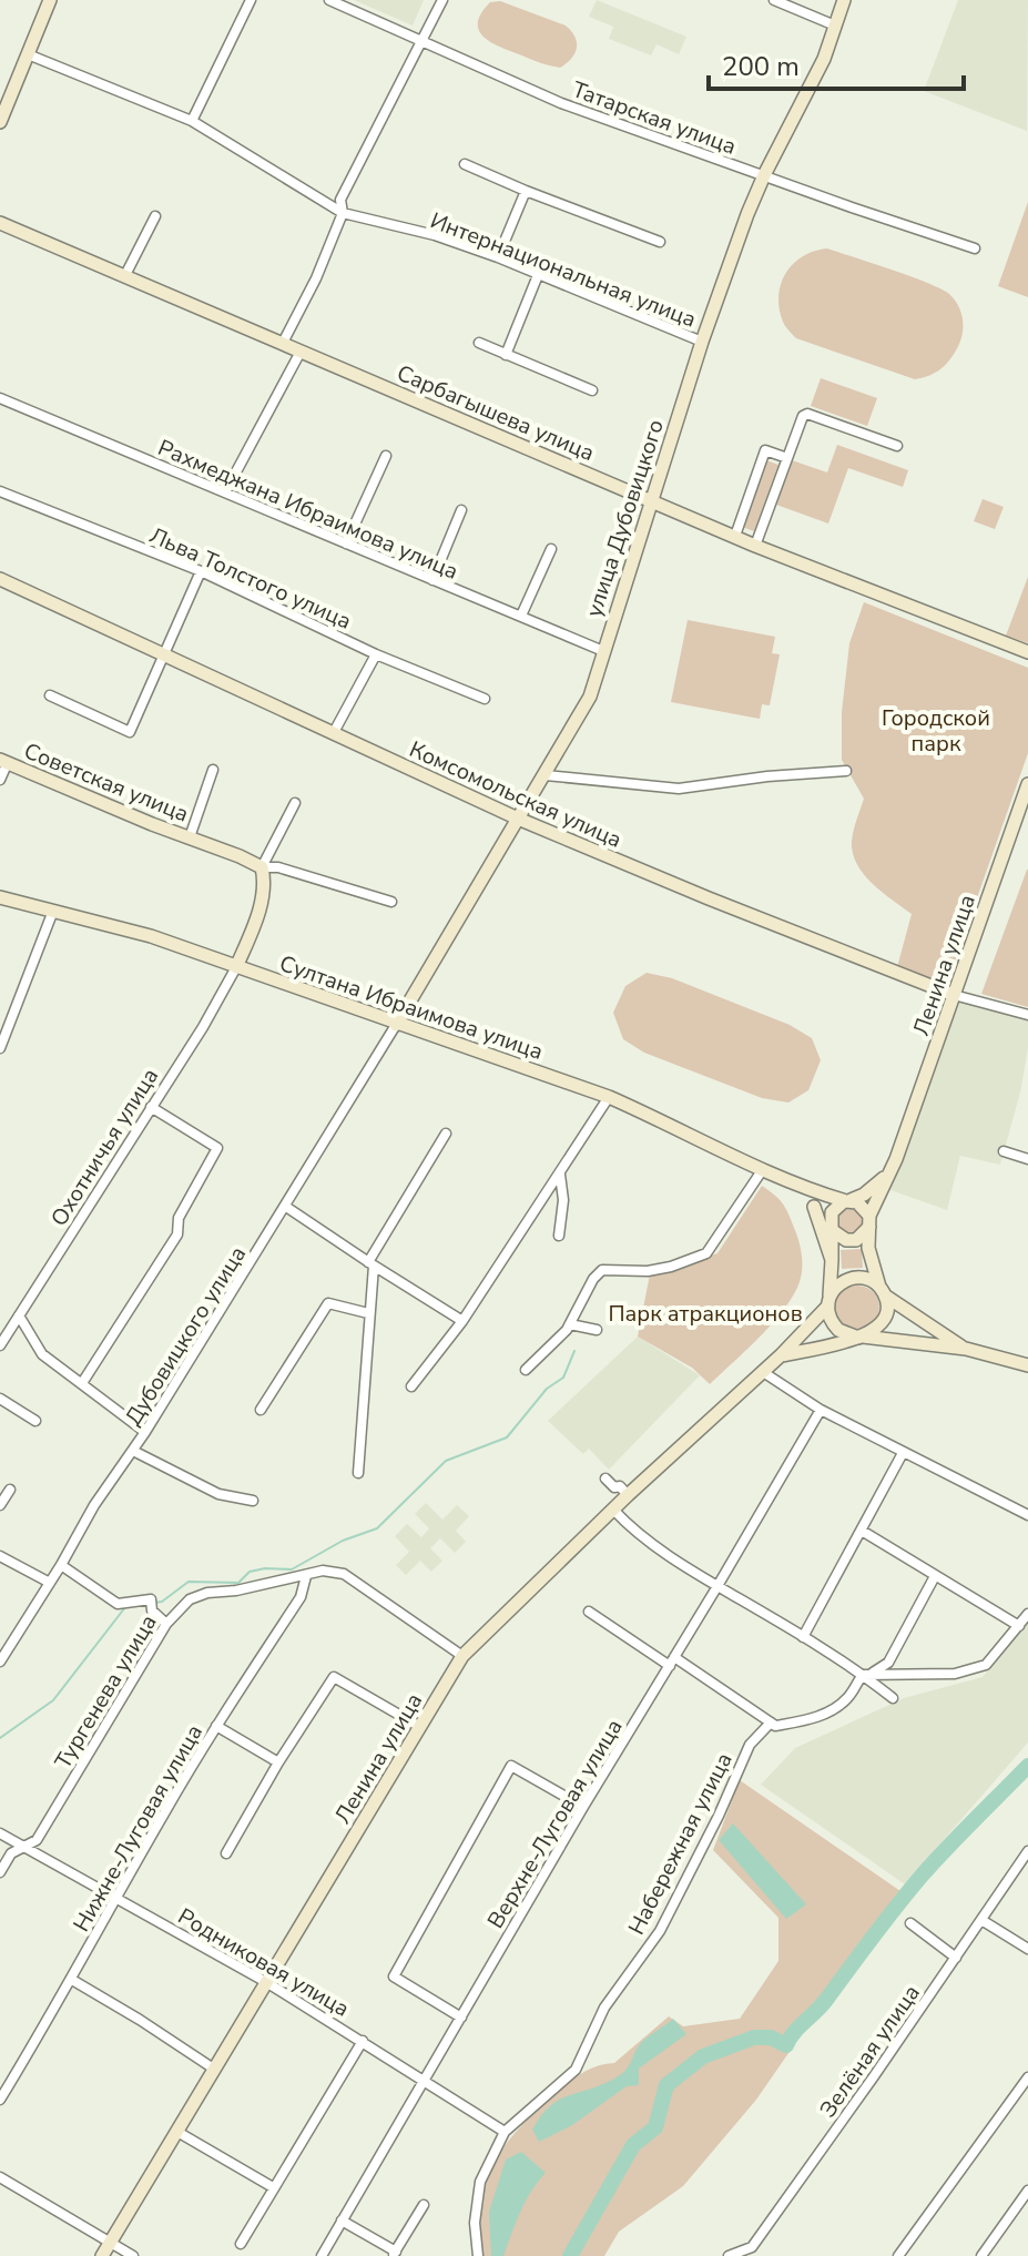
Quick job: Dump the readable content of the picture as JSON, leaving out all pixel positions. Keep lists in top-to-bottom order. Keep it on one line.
{"streets":{"main road":["Сарбагышева улица","улица Дубовицкого","Советская улица","Комсомольская улица","Ленина улица","Султана Ибраимова улица"],"street":["Татарская улица","Интернациональная улица","Рахмеджана Ибраимова улица","Льва Толстого улица","Охотничья улица","Дубовицкого улица","Тургенева улица","Верхне-Луговая улица","Нижне-Луговая улица","Набережная улица","Родниковая улица","Зелёная улица"]},"crossings":[["Татарская улица","улица Дубовицкого"],["Интернациональная улица","улица Дубовицкого"],["Сарбагышева улица","улица Дубовицкого"],["Рахмеджана Ибраимова улица","улица Дубовицкого"],["улица Дубовицкого","Комсомольская улица"],["улица Дубовицкого","Султана Ибраимова улица"],["улица Дубовицкого","Дубовицкого улица"],["Комсомольская улица","Ленина улица"],["Ленина улица","Тургенева улица"],["Ленина улица","Родниковая улица"],["Султана Ибраимова улица","Охотничья улица"],["Султана Ибраимова улица","Дубовицкого улица"],["Тургенева улица","Нижне-Луговая улица"],["Тургенева улица","Родниковая улица"],["Верхне-Луговая улица","Родниковая улица"],["Нижне-Луговая улица","Родниковая улица"],["Набережная улица","Родниковая улица"]],"parks":["Городской парк","Парк атракционов"],"scale_bar":"200 m"}
